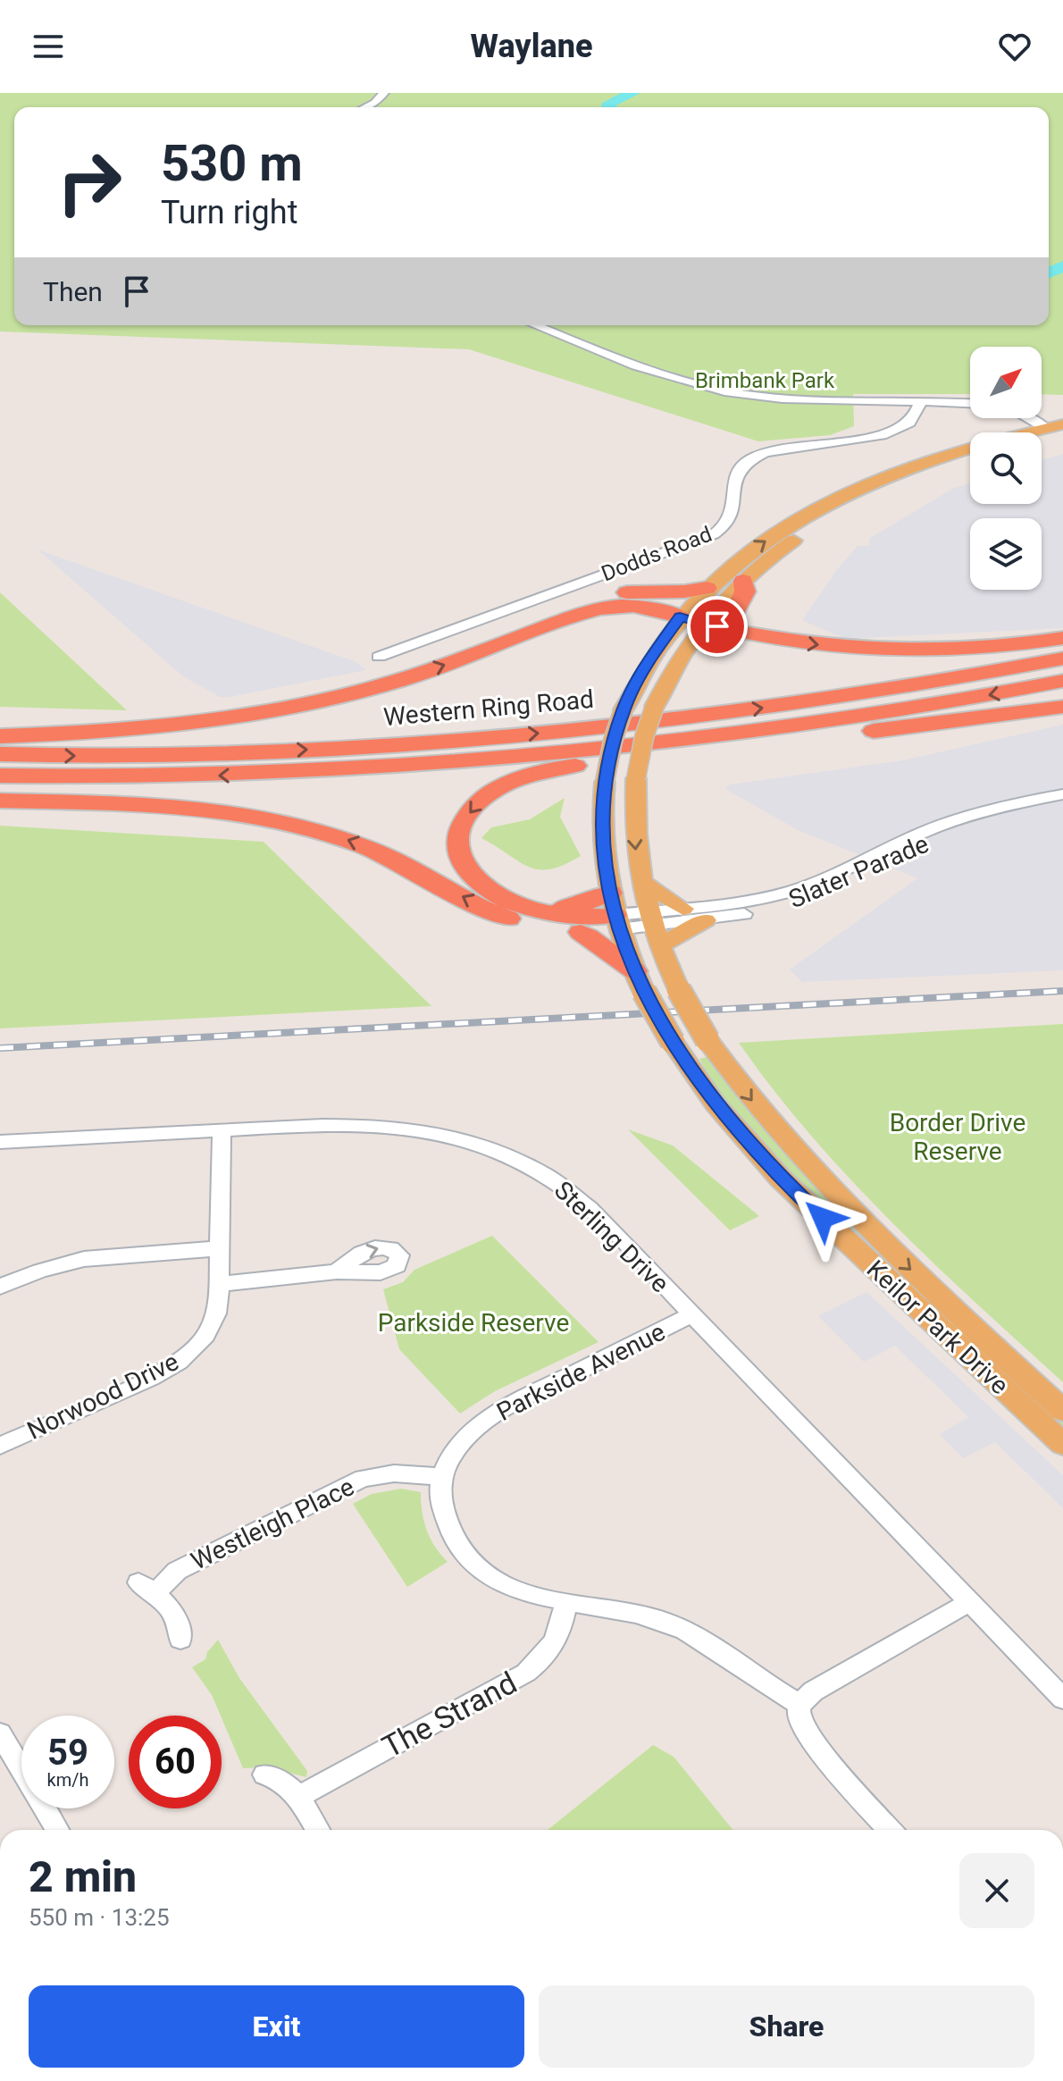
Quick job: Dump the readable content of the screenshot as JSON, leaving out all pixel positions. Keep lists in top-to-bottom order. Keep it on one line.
{"streets":{"highway":["Western Ring Road"],"main road":["Keilor Park Drive"],"street":["Dodds Road","Slater Parade","Sterling Drive","Parkside Avenue","Norwood Drive","Westleigh Place","The Strand"]},"crossings":[["Slater Parade","Keilor Park Drive"],["Sterling Drive","Parkside Avenue"],["Sterling Drive","Norwood Drive"],["Parkside Avenue","Westleigh Place"]],"parks":["Brimbank Park","Border Drive Reserve","Parkside Reserve"],"north":"top right","page":{"header":"Waylane","turn":["530 m","Turn right"],"then":"Then","speed":"59 km/h","limit":"60","heading":["2 min","550 m · 13:25"],"buttons":["Exit","Share"]}}
